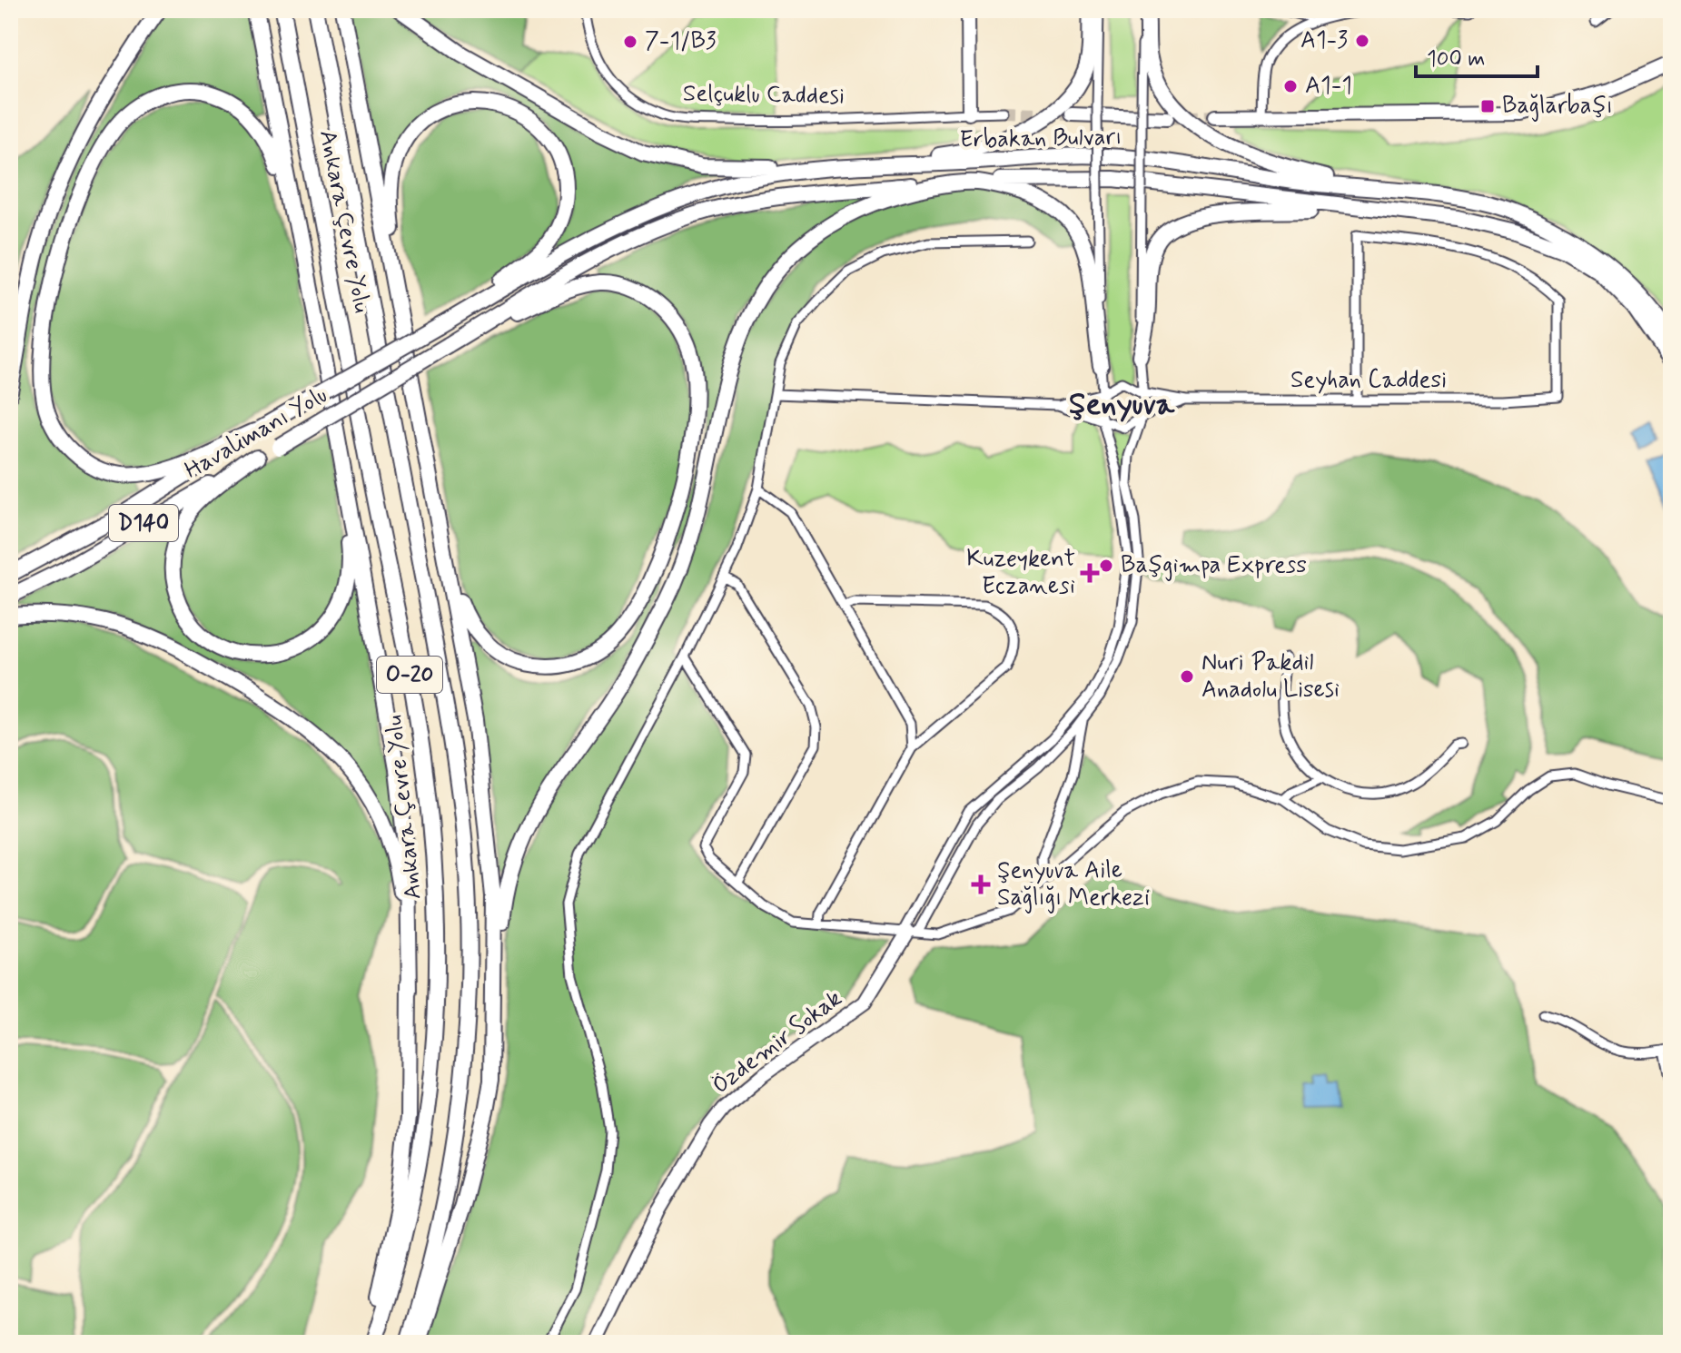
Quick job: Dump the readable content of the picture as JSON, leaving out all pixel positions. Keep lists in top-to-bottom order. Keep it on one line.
{"streets":{"highway":["Erbakan Bulvarı","Ankara Çevre Yolu","Havalimanı Yolu","D140","O-20"],"street":["Selçuklu Caddesi","Seyhan Caddesi","Özdemir Sokak"]},"crossings":[["Erbakan Bulvarı","Havalimanı Yolu"]],"districts":["Şenyuva"],"places":{"other":["A1-3","7-1/B3","A1-1","Başgimpa Express","Nuri Pakdil Anadolu Lisesi"],"transit":["Bağlarbaşı"],"health":["Kuzeykent Eczanesi","Şenyuva Aile Sağlığı Merkezi"]},"scale_bar":"100 m"}
